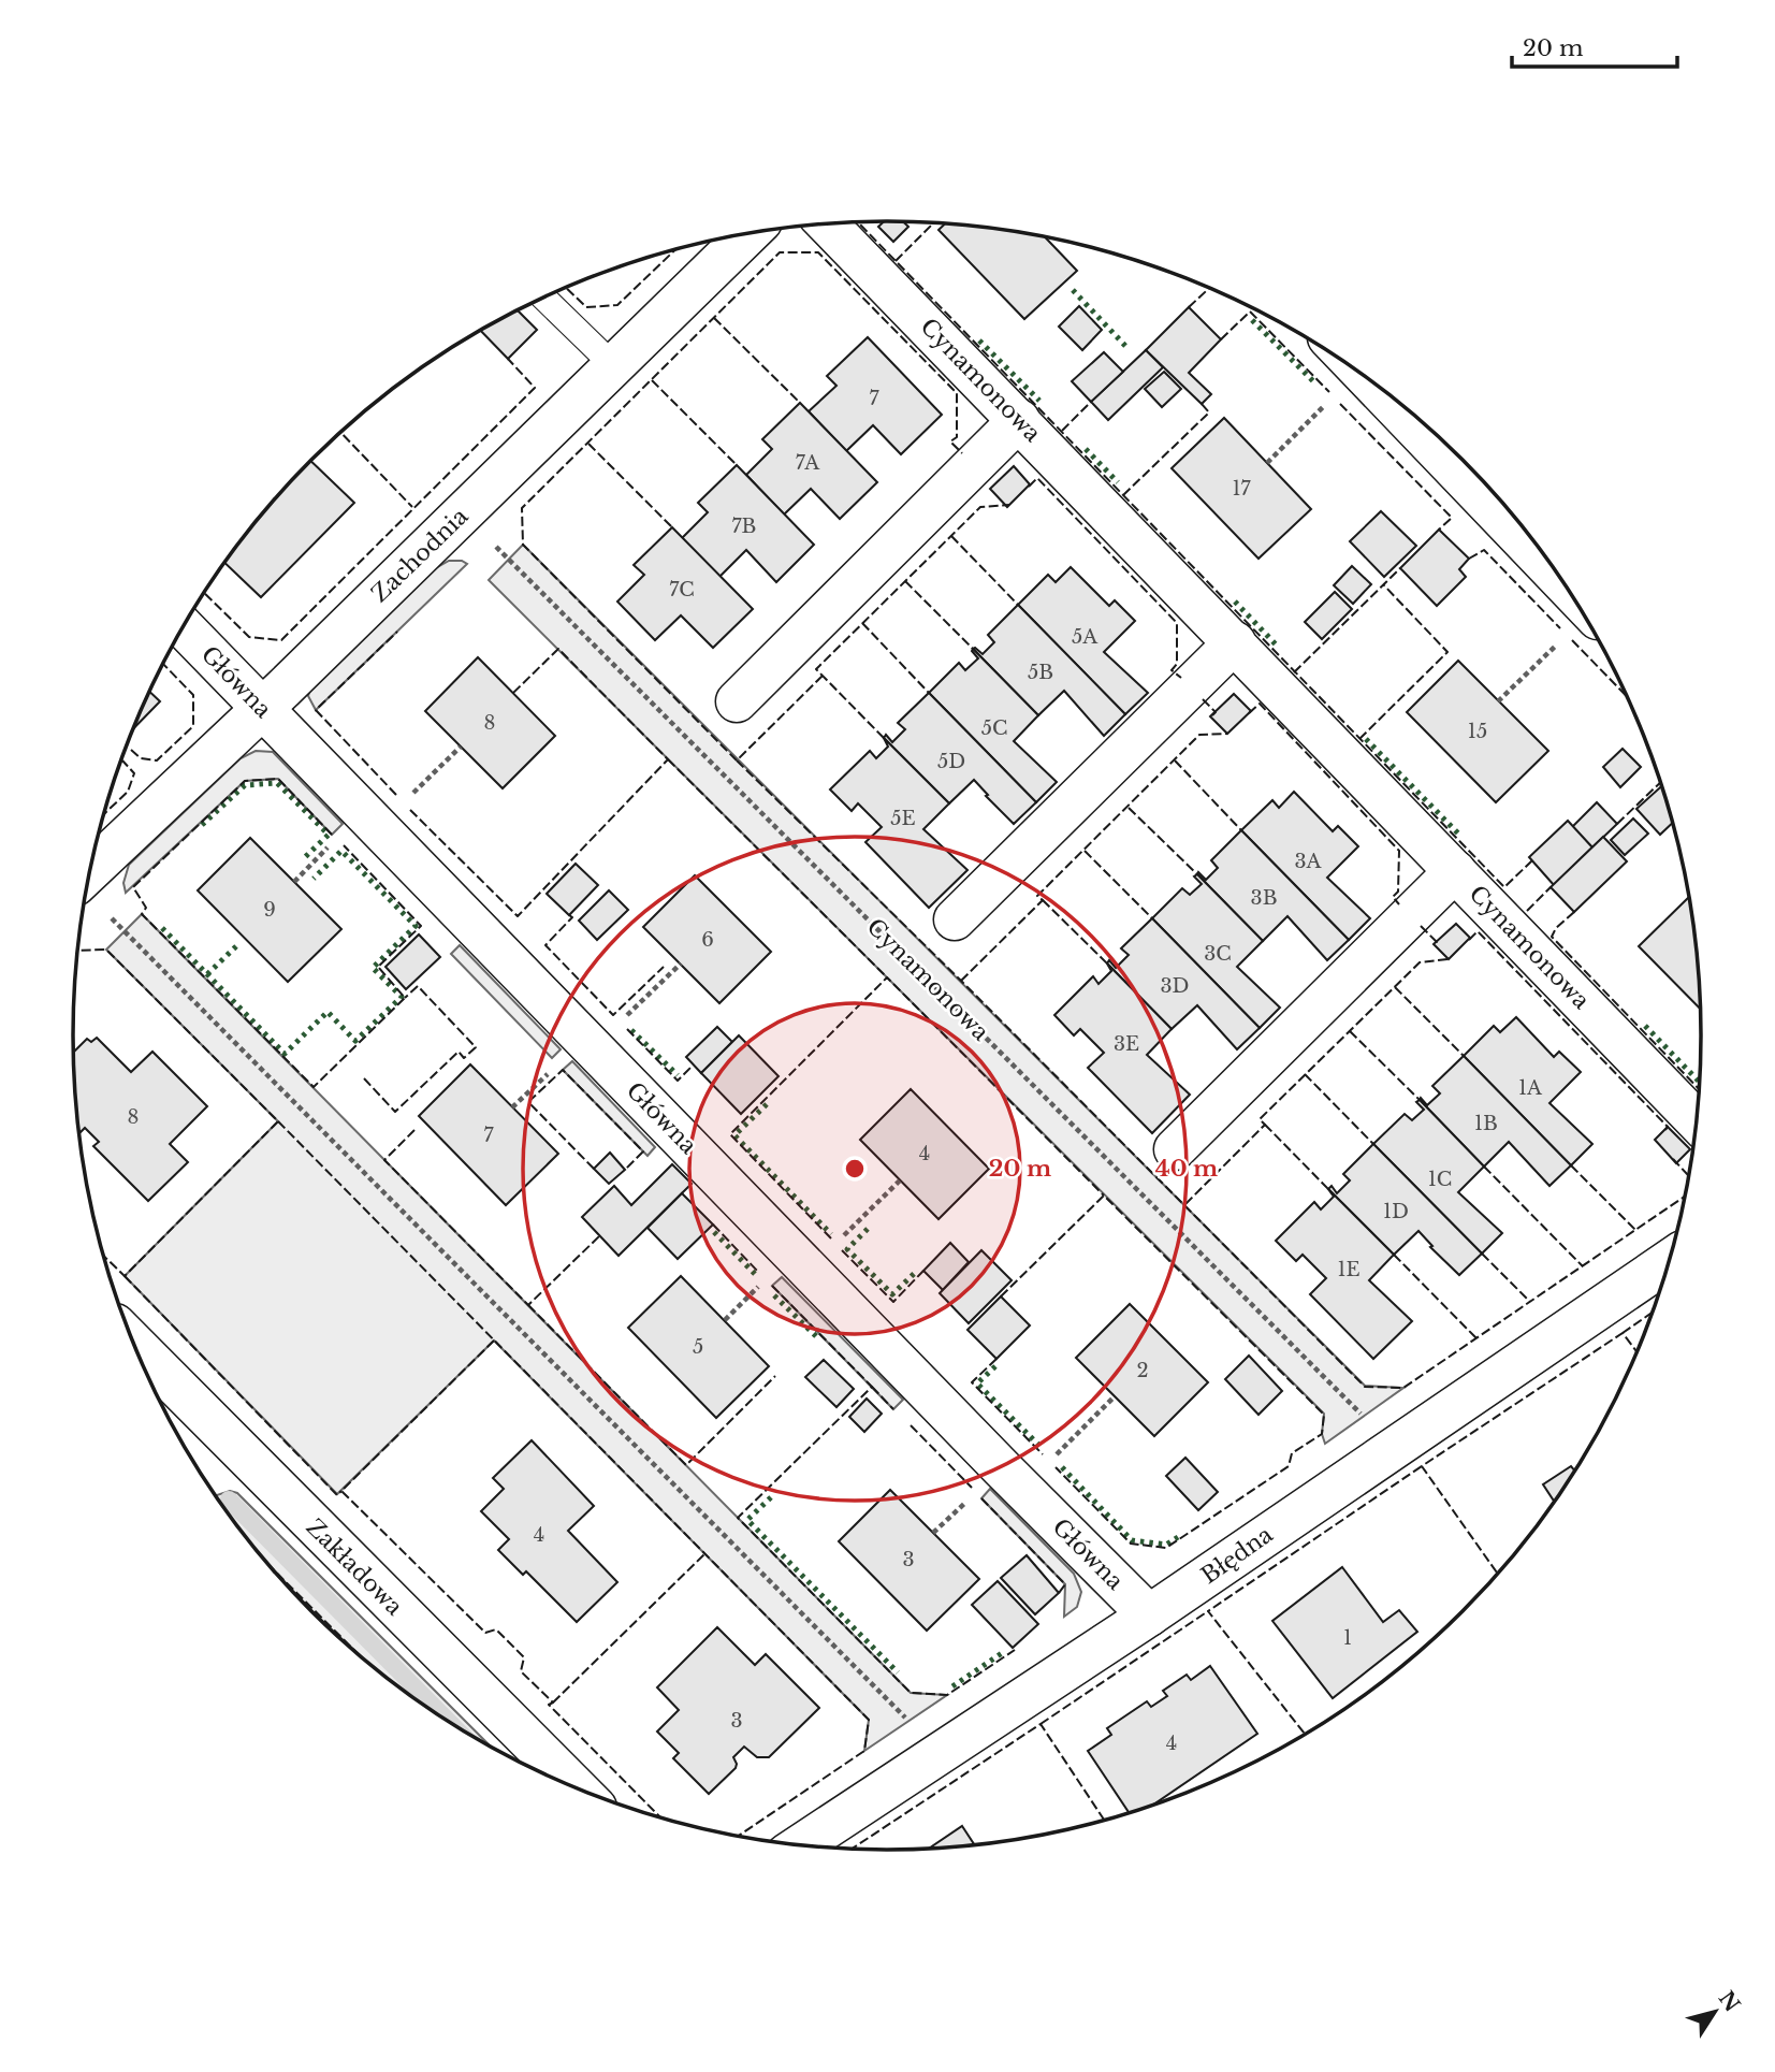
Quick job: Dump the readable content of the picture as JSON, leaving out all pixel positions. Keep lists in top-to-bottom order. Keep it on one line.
{"streets":{"street":["Cynamonowa","Zachodnia","Główna","Błędna","Zakładowa"]},"crossings":[["Cynamonowa","Zachodnia"],["Cynamonowa","Błędna"],["Zachodnia","Główna"],["Główna","Błędna"]],"house_numbers":["7","7A","17","7B","7C","5A","5B","8","5C","15","5D","5E","3A","3B","9","6","3C","3D","3E","1A","8","1B","7","4","1C","1D","1E","5","2","4","3","1","3","4"],"scale_bar":"20 m","north":"top right","rings":["20 m","40 m"]}
